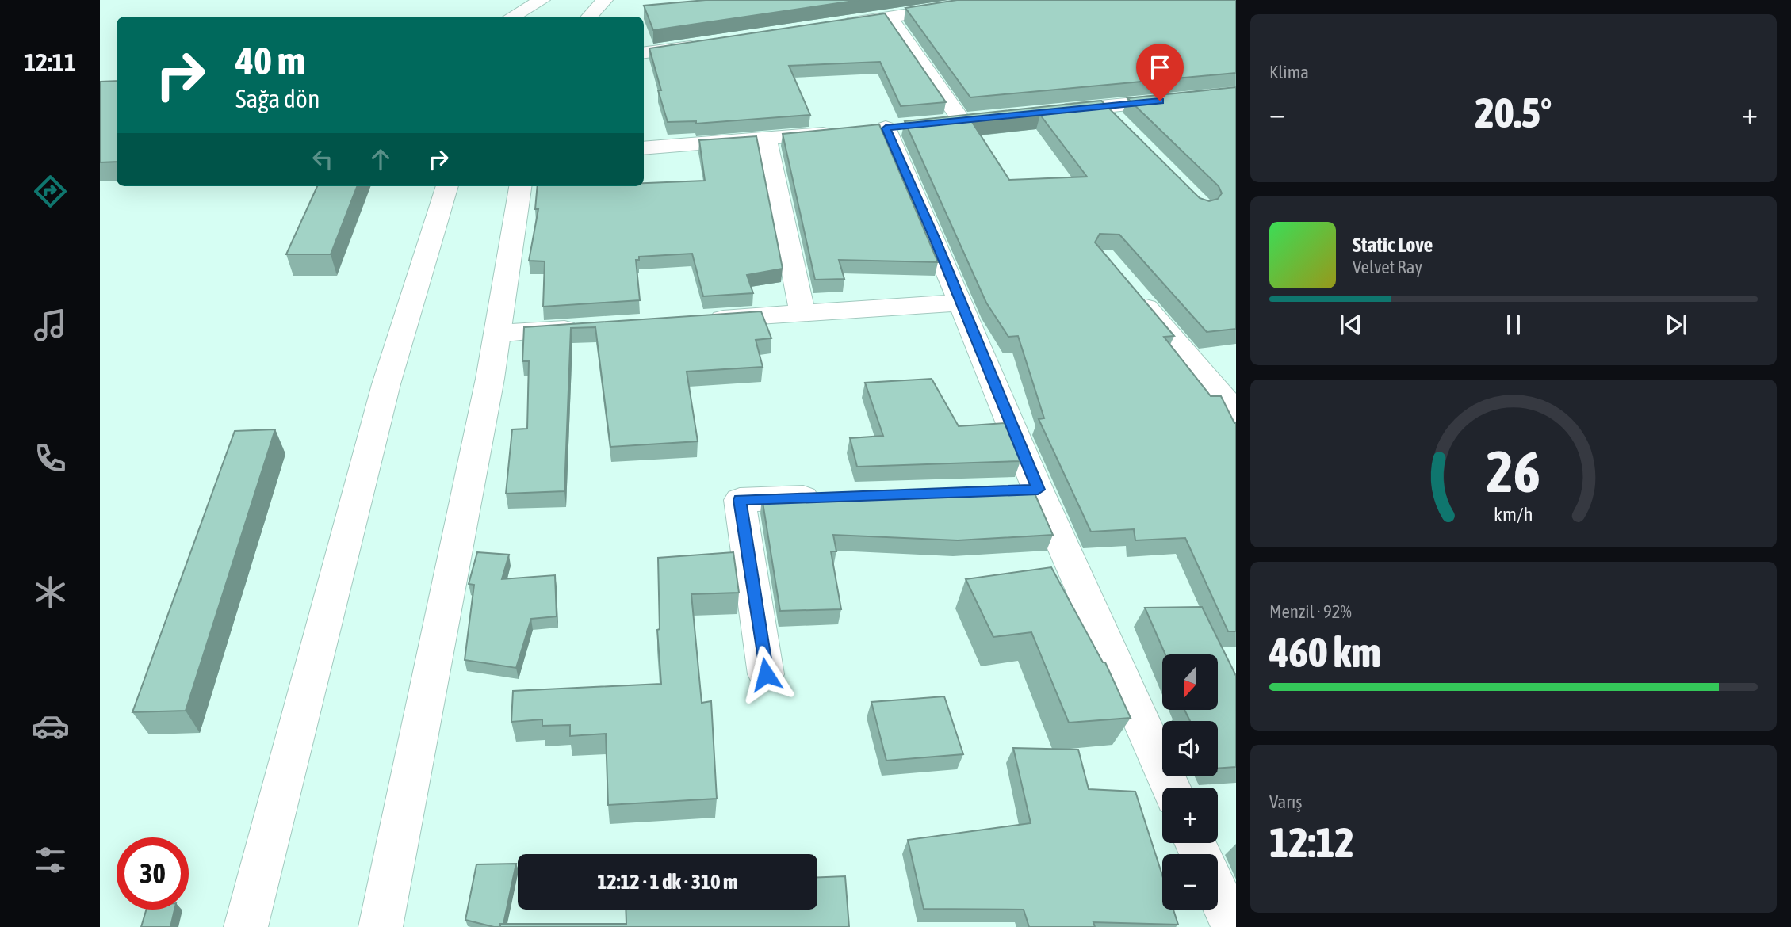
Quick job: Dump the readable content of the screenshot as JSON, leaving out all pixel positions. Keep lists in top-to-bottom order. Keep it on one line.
{"north":"bottom","page":{"tabs":"12:11","tile":["Klima",["Menzil · 92%","460 km"],["Varış","12:12"]],"turn":["40 m","Sağa dön"],"heat":["−","20.5°","+"],"song":["Static Love","Velvet Ray"],"map_buttons":["+","−"],"limit":"30","trip":"12:12 · 1 dk · 310 m","gauge":["26","km/h"]}}
